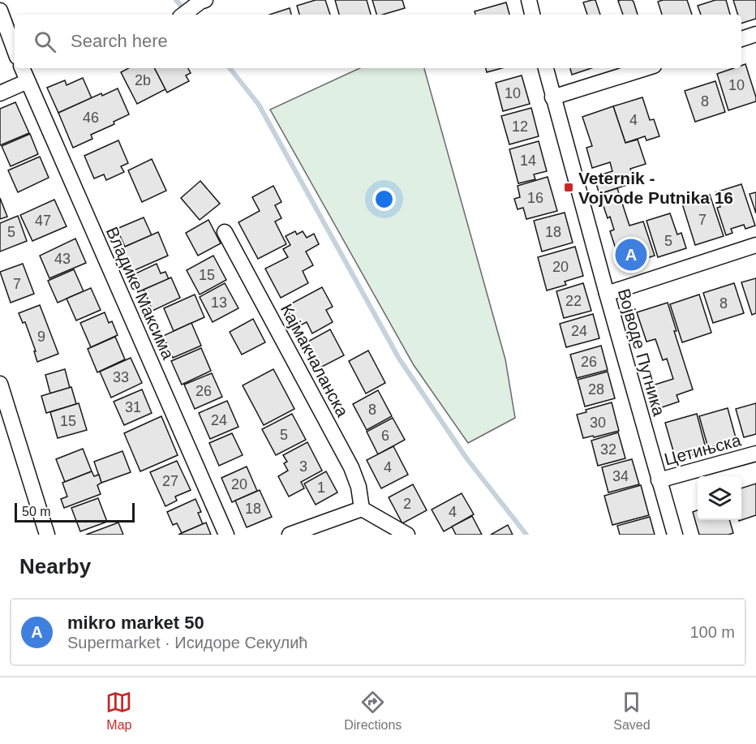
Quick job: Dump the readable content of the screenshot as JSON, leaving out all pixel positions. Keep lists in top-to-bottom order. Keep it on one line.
{"streets":{"street":["Владике Максима","Војводе Путника","Кајмакчаланска","Цетињска"]},"crossings":[["Војводе Путника","Цетињска"]],"places":{"transit":["Veternik - Vojvode Putnika 16"]},"house_numbers":["2b","10","10","8","46","4","12","14","16","7","47","5","18","5","43","20","15","7","22","13","8","24","9","26","33","28","26","31","8","24","15","30","5","6","32","3","4","34","27","20","1","2","18","4"],"scale_bar":"50 m","page":{"search":"Search here","pins":"A","scale":"50 m","heading":"Nearby","list":[{"mark":"A","name":"mikro market 50","note":"Supermarket · Исидоре Секулић","value":"100 m"}],"nav":["Map","Directions","Saved"]}}
